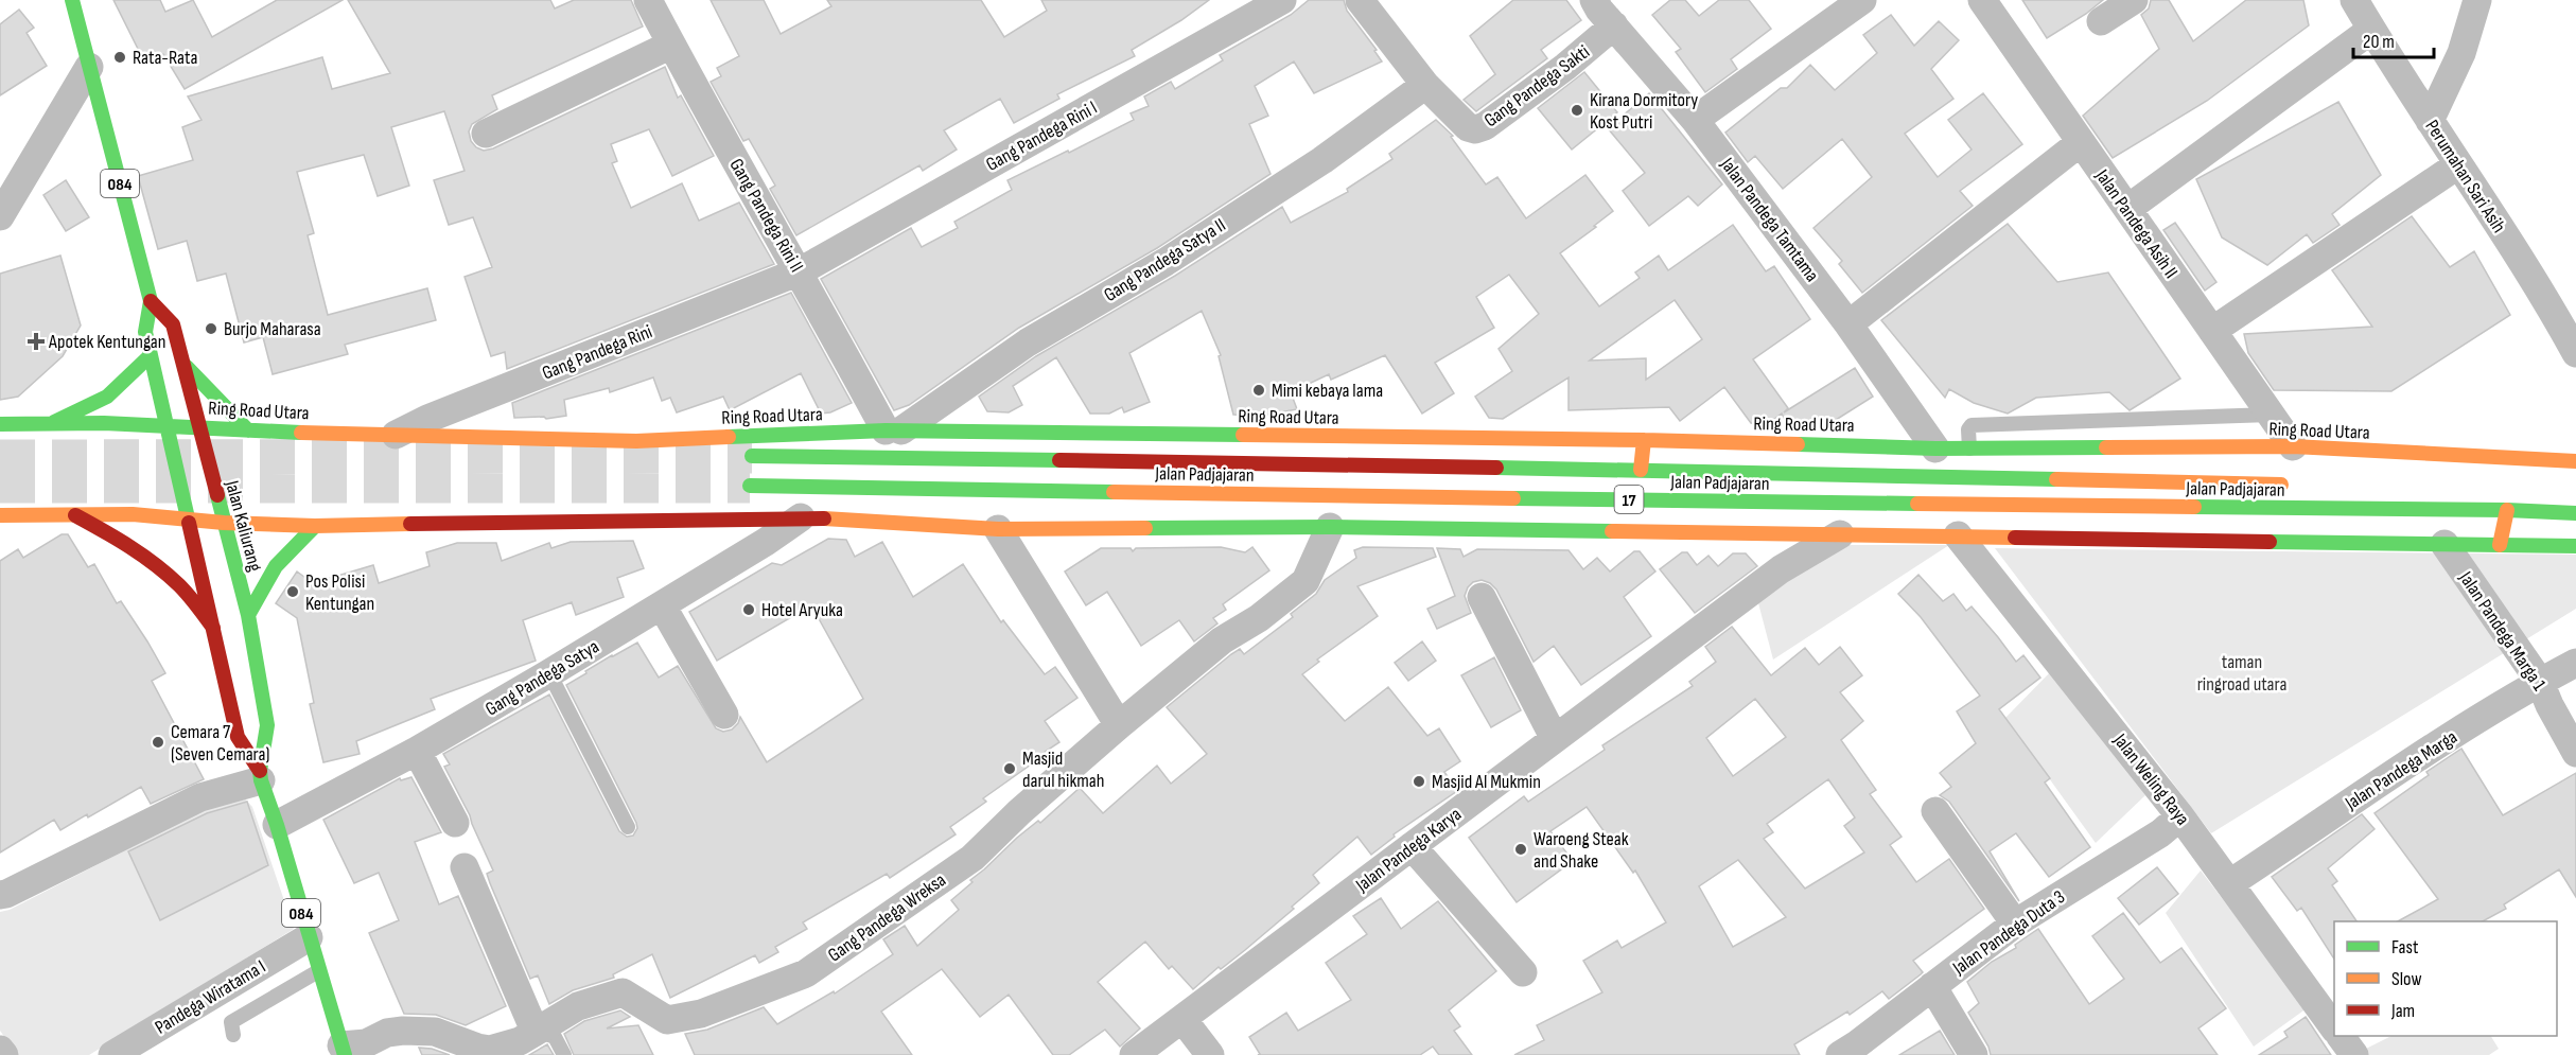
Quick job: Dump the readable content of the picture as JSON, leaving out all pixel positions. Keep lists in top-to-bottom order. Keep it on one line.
{"streets":{"main road":["084","Ring Road Utara","Jalan Padjajaran","17","Jalan Kaliurang"],"street":["Gang Pandega Sakti","Gang Pandega Rini I","Perumahan Sari Asih","Gang Pandega Rini II","Jalan Pandega Tamtama","Jalan Pandega Asih II","Gang Pandega Satya II","Gang Pandega Rini","Jalan Pandega Marga 1","Gang Pandega Satya","Jalan Pandega Marga","Jalan Weling Raya","Jalan Pandega Karya","Gang Pandega Wreksa","Jalan Pandega Duta 3","Pandega Wiratama I"]},"crossings":[["Gang Pandega Sakti","Jalan Pandega Tamtama"],["Gang Pandega Sakti","Gang Pandega Satya II"],["Gang Pandega Rini I","Gang Pandega Rini II"],["Gang Pandega Rini I","Gang Pandega Rini"],["Gang Pandega Rini II","Gang Pandega Satya II"],["Gang Pandega Rini II","Gang Pandega Rini"],["Gang Pandega Rini II","Ring Road Utara"],["Jalan Pandega Tamtama","Ring Road Utara"],["Jalan Pandega Asih II","Ring Road Utara"],["Gang Pandega Satya II","Ring Road Utara"],["Gang Pandega Rini","Ring Road Utara"],["Ring Road Utara","Jalan Kaliurang"],["Jalan Kaliurang","Gang Pandega Satya"],["Jalan Kaliurang","Gang Pandega Wreksa"],["Jalan Kaliurang","Pandega Wiratama I"],["Jalan Pandega Marga 1","Jalan Pandega Marga"],["Jalan Pandega Marga","Jalan Weling Raya"],["Jalan Weling Raya","Jalan Pandega Duta 3"]],"parks":["taman ringroad utara"],"places":{"other":["Rata-Rata","Kirana Dormitory Kost Putri","Burjo Maharasa","Mimi kebaya lama","Pos Polisi Kentungan","Hotel Aryuka","Cemara 7 (Seven Cemara)","Masjid darul hikmah","Masjid Al Mukmin","Waroeng Steak and Shake"],"health":["Apotek Kentungan"]},"legend":["Fast","Slow","Jam"],"scale_bar":"20 m"}
